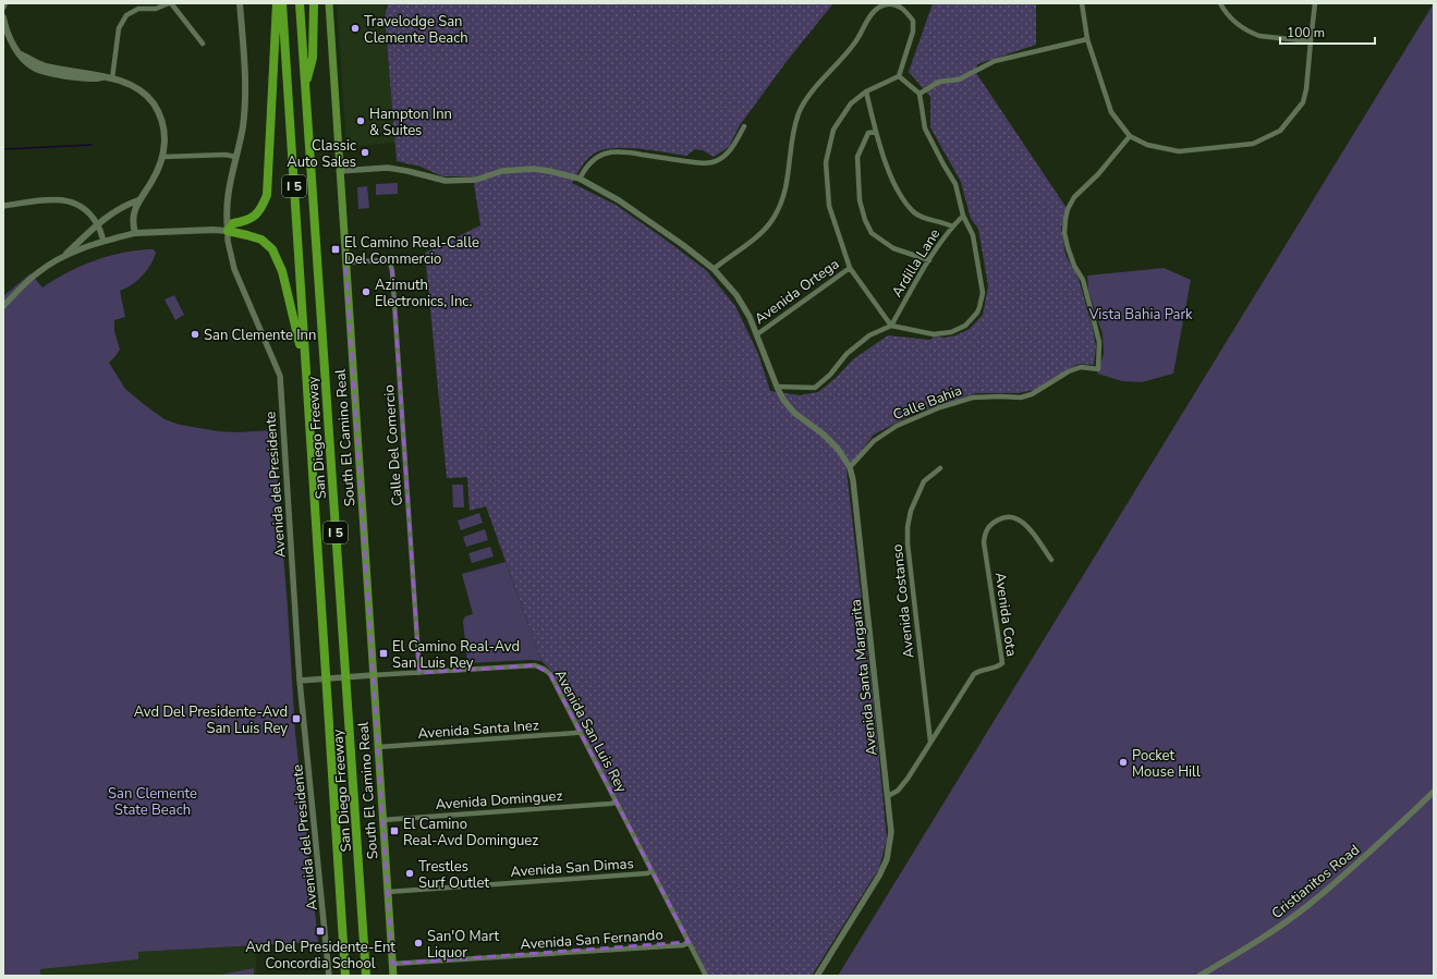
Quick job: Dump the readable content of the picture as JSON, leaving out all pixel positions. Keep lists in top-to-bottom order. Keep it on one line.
{"streets":{"highway":["I 5","San Diego Freeway"],"main road":["South El Camino Real","Avenida del Presidente"],"street":["Ardilla Lane","Avenida Ortega","Calle Bahia","Calle Del Comercio","Avenida Costanso","Avenida Cota","Avenida Santa Margarita","Avenida Santa Inez","Avenida San Luis Rey","Avenida Dominguez","Avenida San Dimas","Cristianitos Road","Avenida San Fernando"]},"crossings":[["Avenida Ortega","Avenida Santa Margarita"],["Calle Bahia","Avenida Santa Margarita"],["South El Camino Real","Calle Del Comercio"],["South El Camino Real","Avenida Santa Margarita"],["South El Camino Real","Avenida Santa Inez"],["South El Camino Real","Avenida San Luis Rey"],["South El Camino Real","Avenida Dominguez"],["South El Camino Real","Avenida San Dimas"],["South El Camino Real","Avenida San Fernando"],["Calle Del Comercio","Avenida San Luis Rey"],["Avenida del Presidente","Avenida San Luis Rey"],["Avenida Costanso","Avenida Cota"],["Avenida Cota","Avenida Santa Margarita"],["Avenida Santa Inez","Avenida San Luis Rey"],["Avenida San Luis Rey","Avenida Dominguez"],["Avenida San Luis Rey","Avenida San Dimas"],["Avenida San Luis Rey","Avenida San Fernando"]],"parks":["Vista Bahia Park","San Clemente State Beach"],"places":{"other":["Travelodge San Clemente Beach","Hampton Inn & Suites","Classic Auto Sales","Azimuth Electronics, Inc.","San Clemente Inn","Pocket Mouse Hill","Trestles Surf Outlet","San'O Mart Liquor"],"transit":["El Camino Real-Calle Del Commercio","El Camino Real-Avd San Luis Rey","Avd Del Presidente-Avd San Luis Rey","El Camino Real-Avd Dominguez","Avd Del Presidente-Ent Concordia School"]},"scale_bar":"100 m"}
